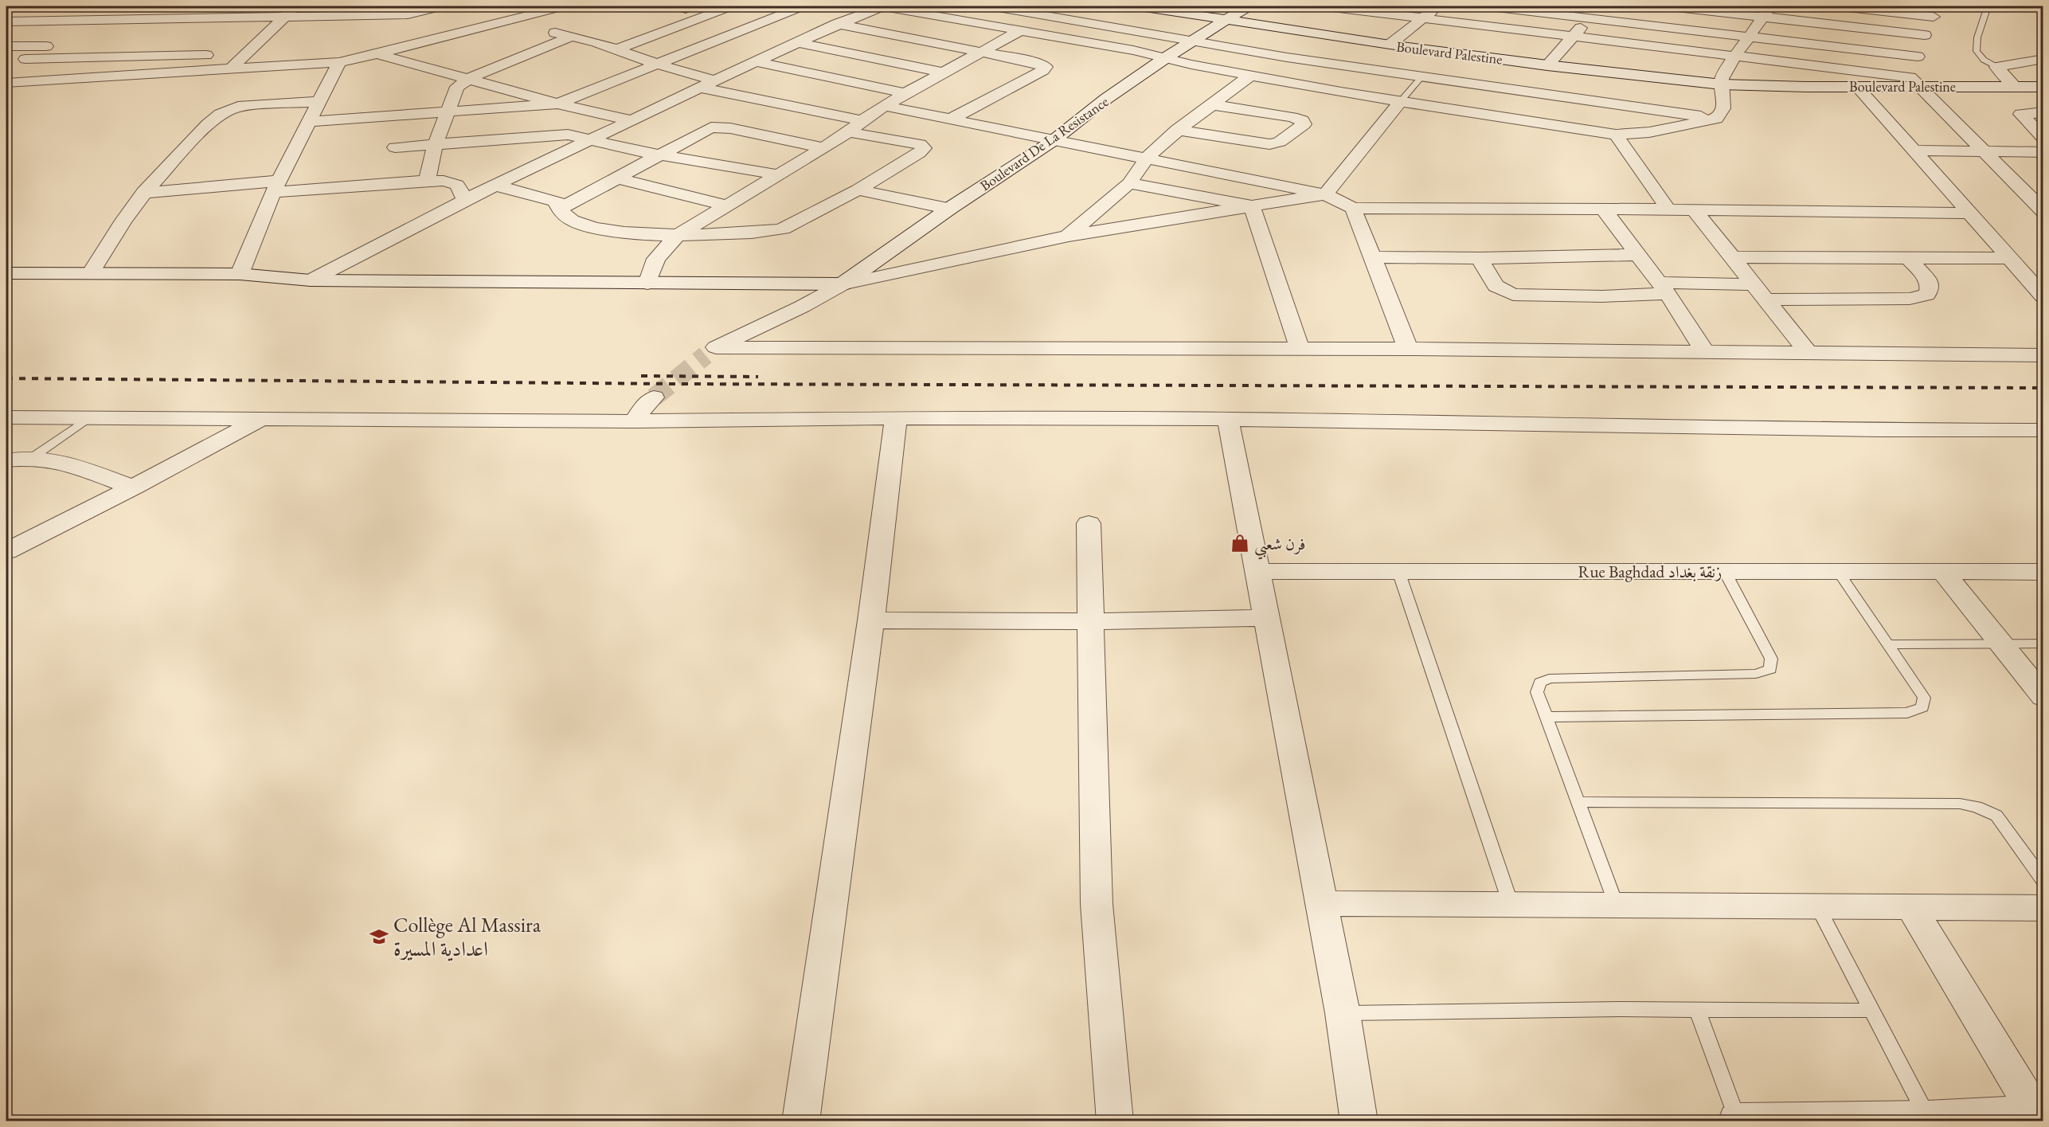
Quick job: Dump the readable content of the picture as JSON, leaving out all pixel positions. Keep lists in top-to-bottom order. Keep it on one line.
{"streets":{"street":["Boulevard Palestine","Boulevard De La Resistance","Rue Baghdad زنقة بغداد"]},"crossings":[["Boulevard Palestine","Boulevard De La Resistance"]],"places":{"shop":["فرن شعبي"],"school or university":["Collège Al Massira اعدادية المسيرة"]}}
